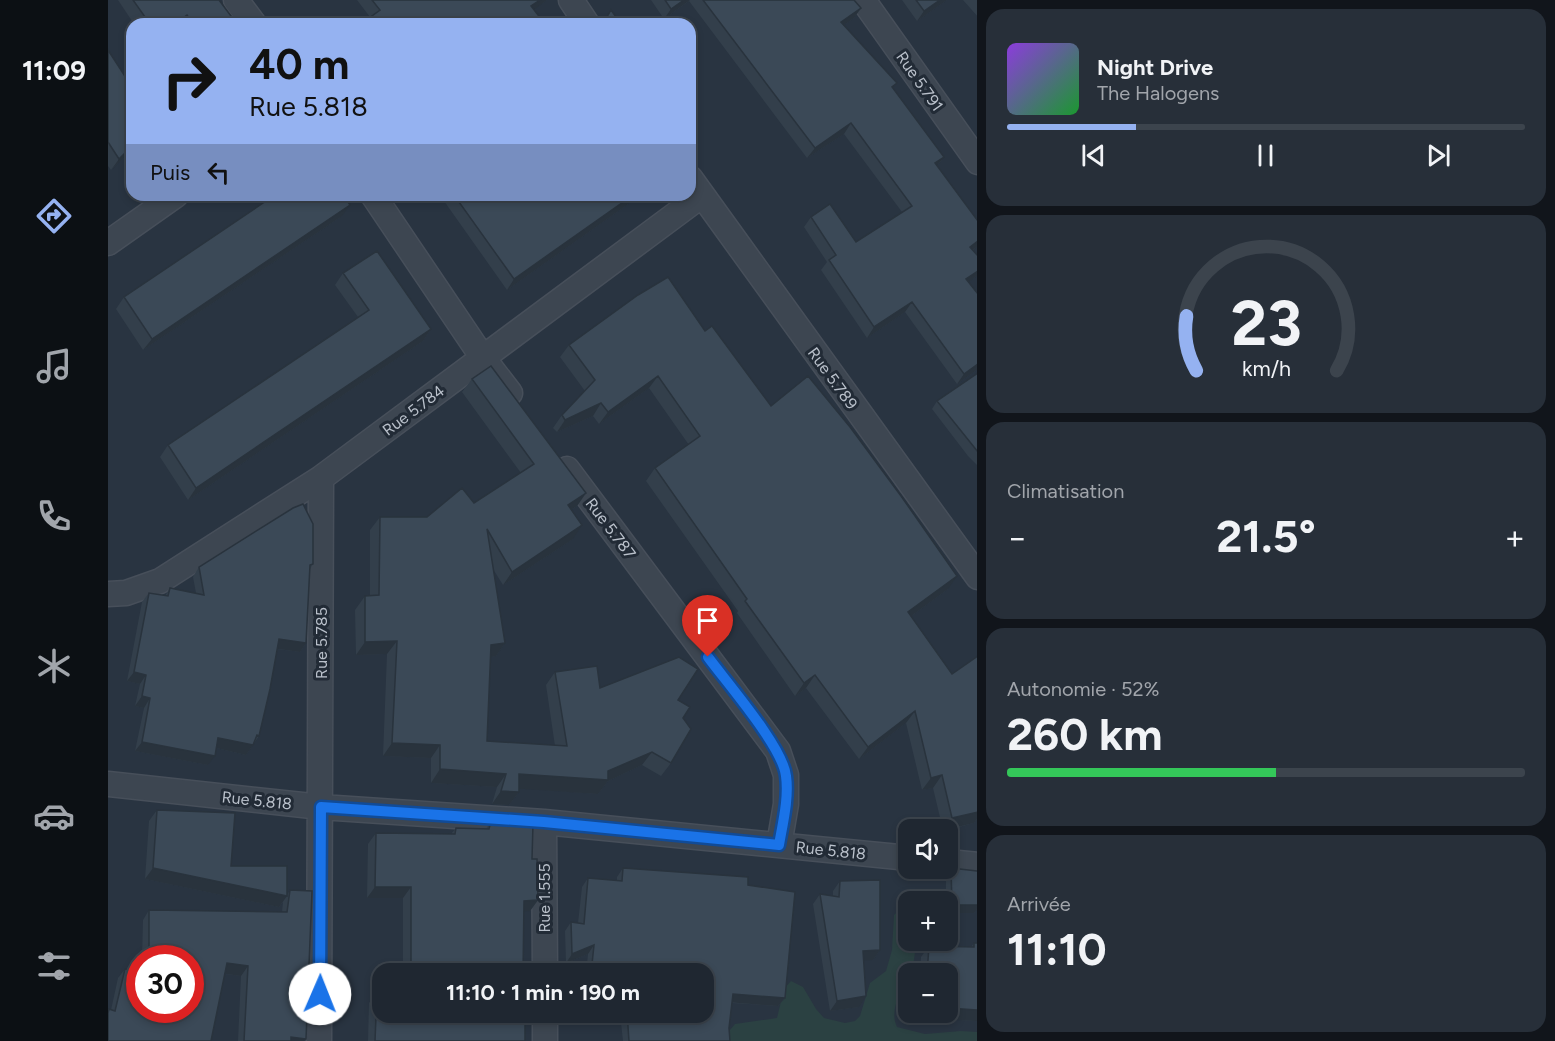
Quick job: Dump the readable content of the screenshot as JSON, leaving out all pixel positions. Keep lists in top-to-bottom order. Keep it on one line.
{"streets":{"street":["Rue 5.791","Rue 5.789","Rue 5.784","Rue 5.787","Rue 5.785","Rue 5.818","Rue 1.555"]},"crossings":[["Rue 5.784","Rue 5.785"],["Rue 5.787","Rue 5.818"],["Rue 5.785","Rue 5.818"],["Rue 5.818","Rue 1.555"]],"page":{"tabs":"11:09","turn":["40 m","Rue 5.818"],"song":["Night Drive","The Halogens"],"then":"Puis","tile":["Climatisation",["Autonomie · 52%","260 km"],["Arrivée","11:10"]],"heat":["−","21.5°","+"],"map_buttons":["+","−"],"limit":"30","trip":"11:10 · 1 min · 190 m","gauge":["23","km/h"]}}
